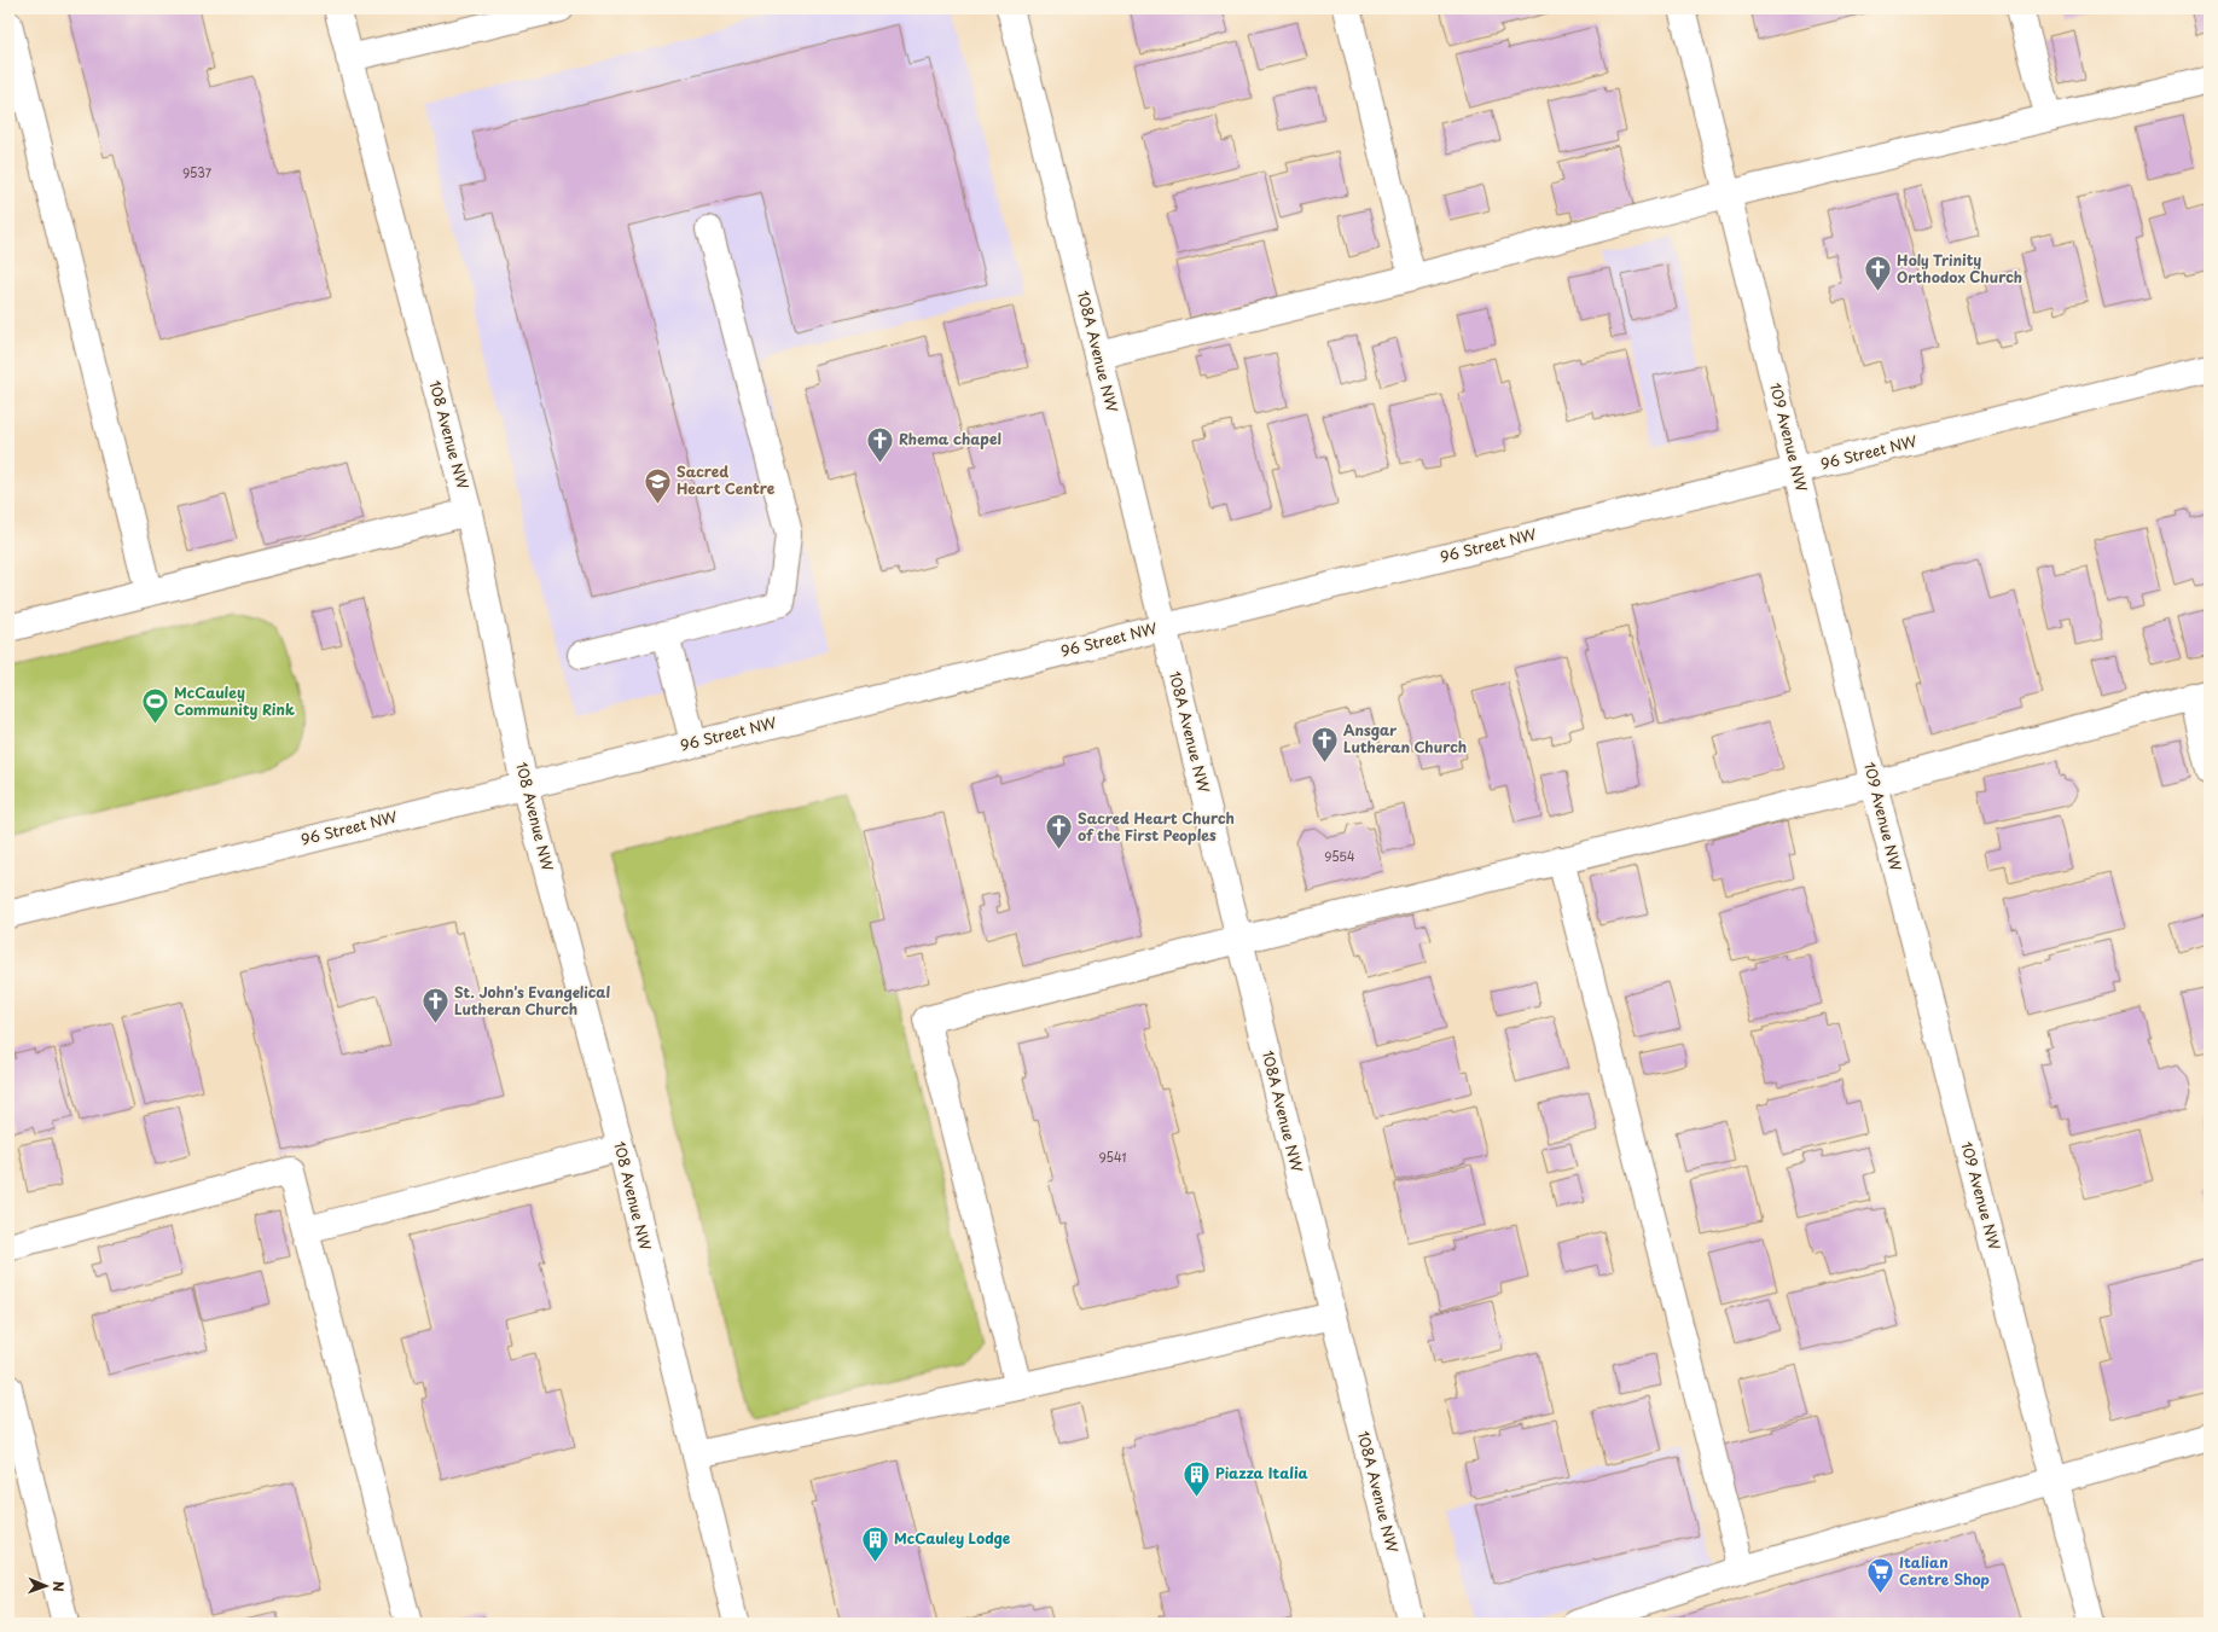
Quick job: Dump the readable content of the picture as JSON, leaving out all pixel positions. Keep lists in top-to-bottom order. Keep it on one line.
{"streets":{"street":["108A Avenue NW","108 Avenue NW","109 Avenue NW","96 Street NW"]},"crossings":[["108A Avenue NW","96 Street NW"],["108 Avenue NW","96 Street NW"],["109 Avenue NW","96 Street NW"]],"places":{"church":["Holy Trinity Orthodox Church","Rhema chapel","Ansgar Lutheran Church","Sacred Heart Church of the First Peoples","St. John's Evangelical Lutheran Church"],"school or university":["Sacred Heart Centre"],"sports":["McCauley Community Rink"],"building":["Piazza Italia","McCauley Lodge"],"supermarket":["Italian Centre Shop"]},"house_numbers":["9537","9554","9541"],"north":"right"}
